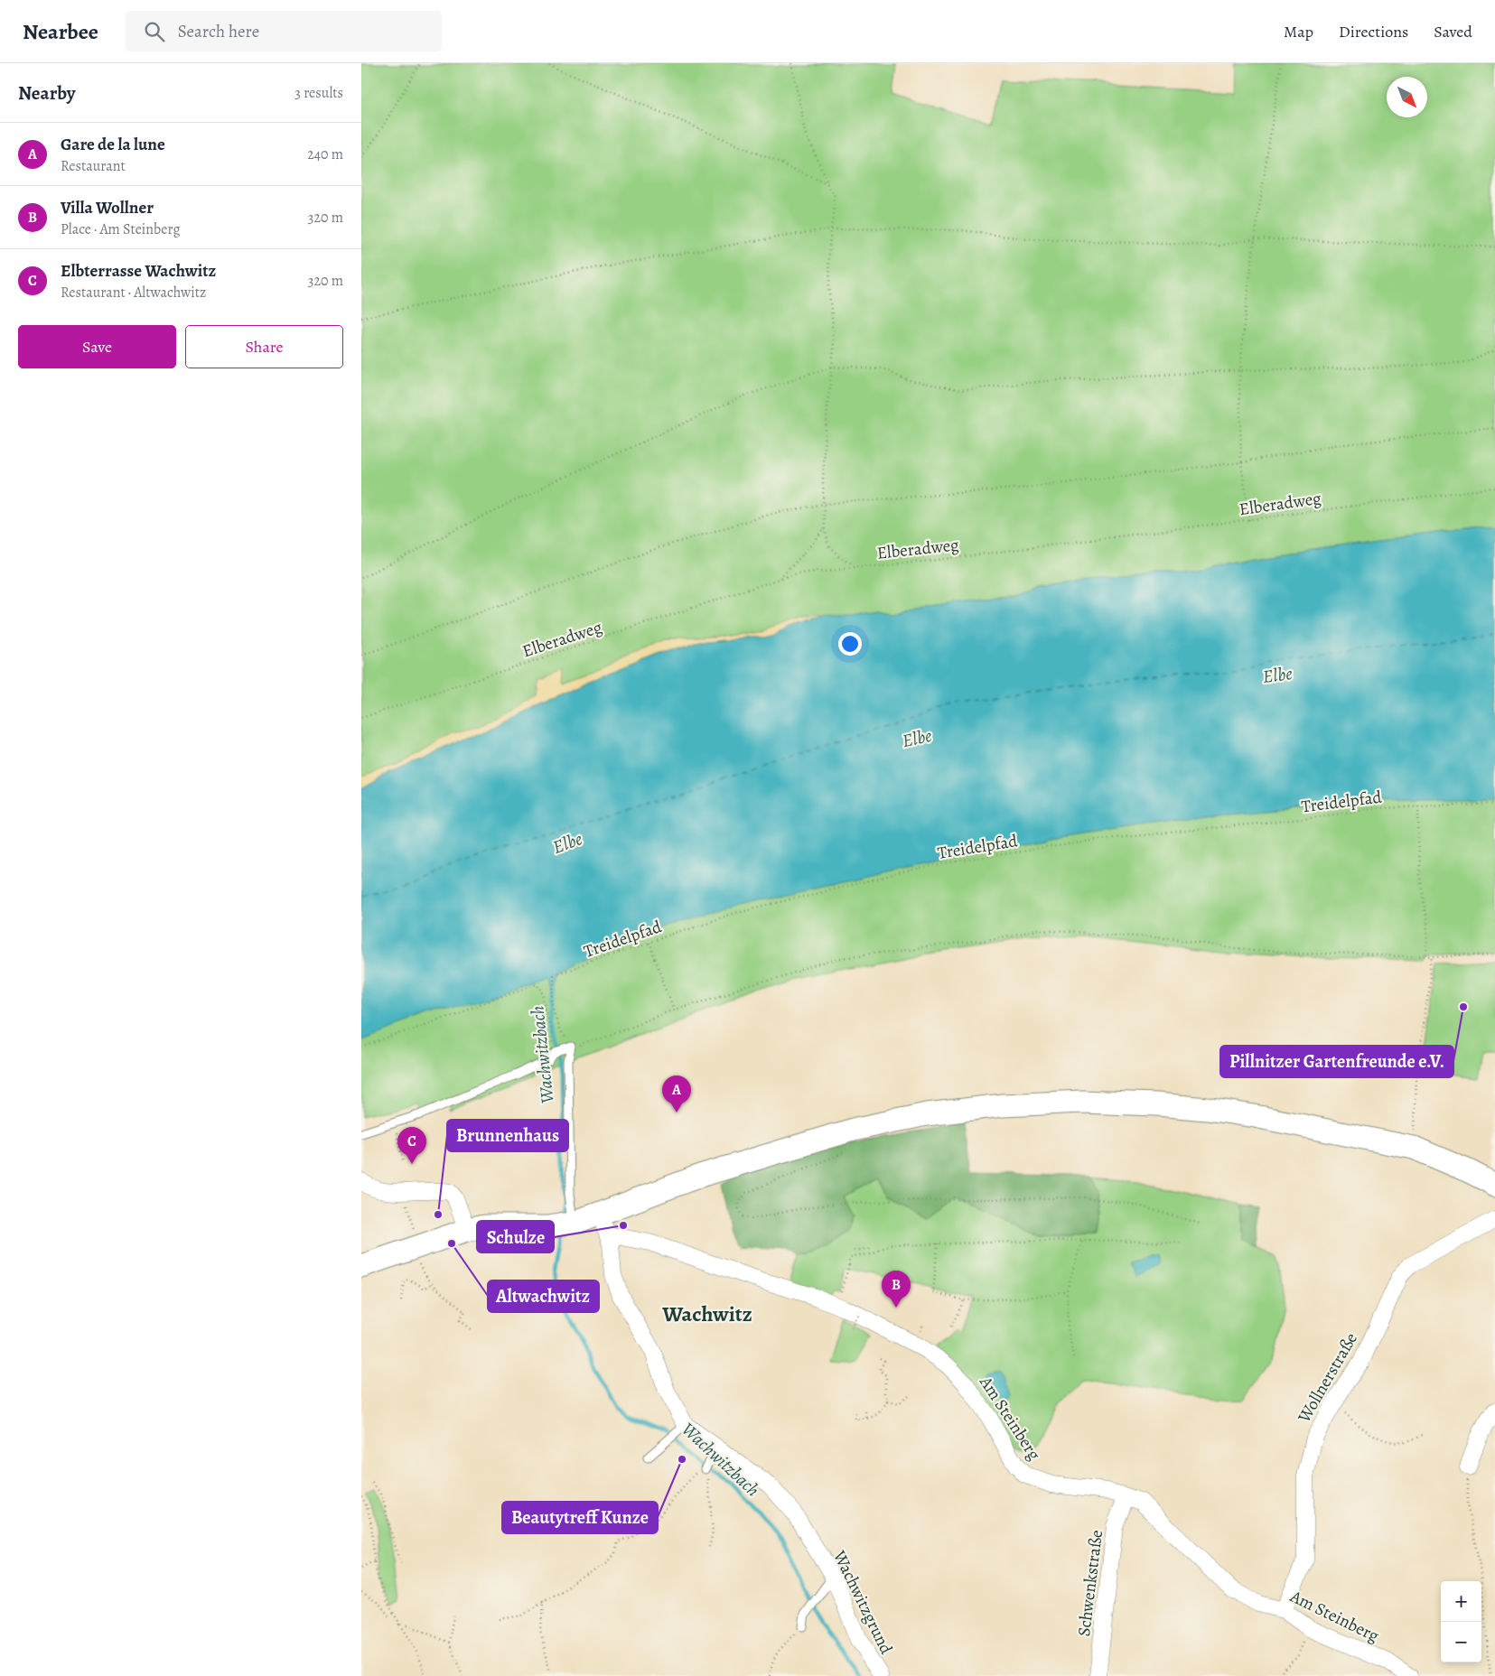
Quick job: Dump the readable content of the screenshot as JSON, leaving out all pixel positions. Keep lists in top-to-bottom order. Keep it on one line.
{"streets":{"street":["Wollnerstraße","Am Steinberg","Schwenkstraße","Wachwitzgrund"],"path":["Elberadweg","Treidelpfad"]},"crossings":[["Wollnerstraße","Am Steinberg"],["Am Steinberg","Schwenkstraße"],["Am Steinberg","Wachwitzgrund"]],"districts":["Wachwitz"],"water":["Elbe","Wachwitzbach"],"places":["Pillnitzer Gartenfreunde e.V.","Brunnenhaus","Schulze","Altwachwitz","Beautytreff Kunze"],"north":"bottom right","page":{"header":"Nearbee","search":"Search here","nav":["Map","Directions","Saved"],"heading":["Nearby","3 results"],"list":[{"mark":"A","name":"Gare de la lune","note":"Restaurant","value":"240 m"},{"mark":"B","name":"Villa Wollner","note":"Place · Am Steinberg","value":"320 m"},{"mark":"C","name":"Elbterrasse Wachwitz","note":"Restaurant · Altwachwitz","value":"320 m"}],"buttons":["Save","Share"],"pins":["A","C","B"],"map_buttons":["+","−"]}}
